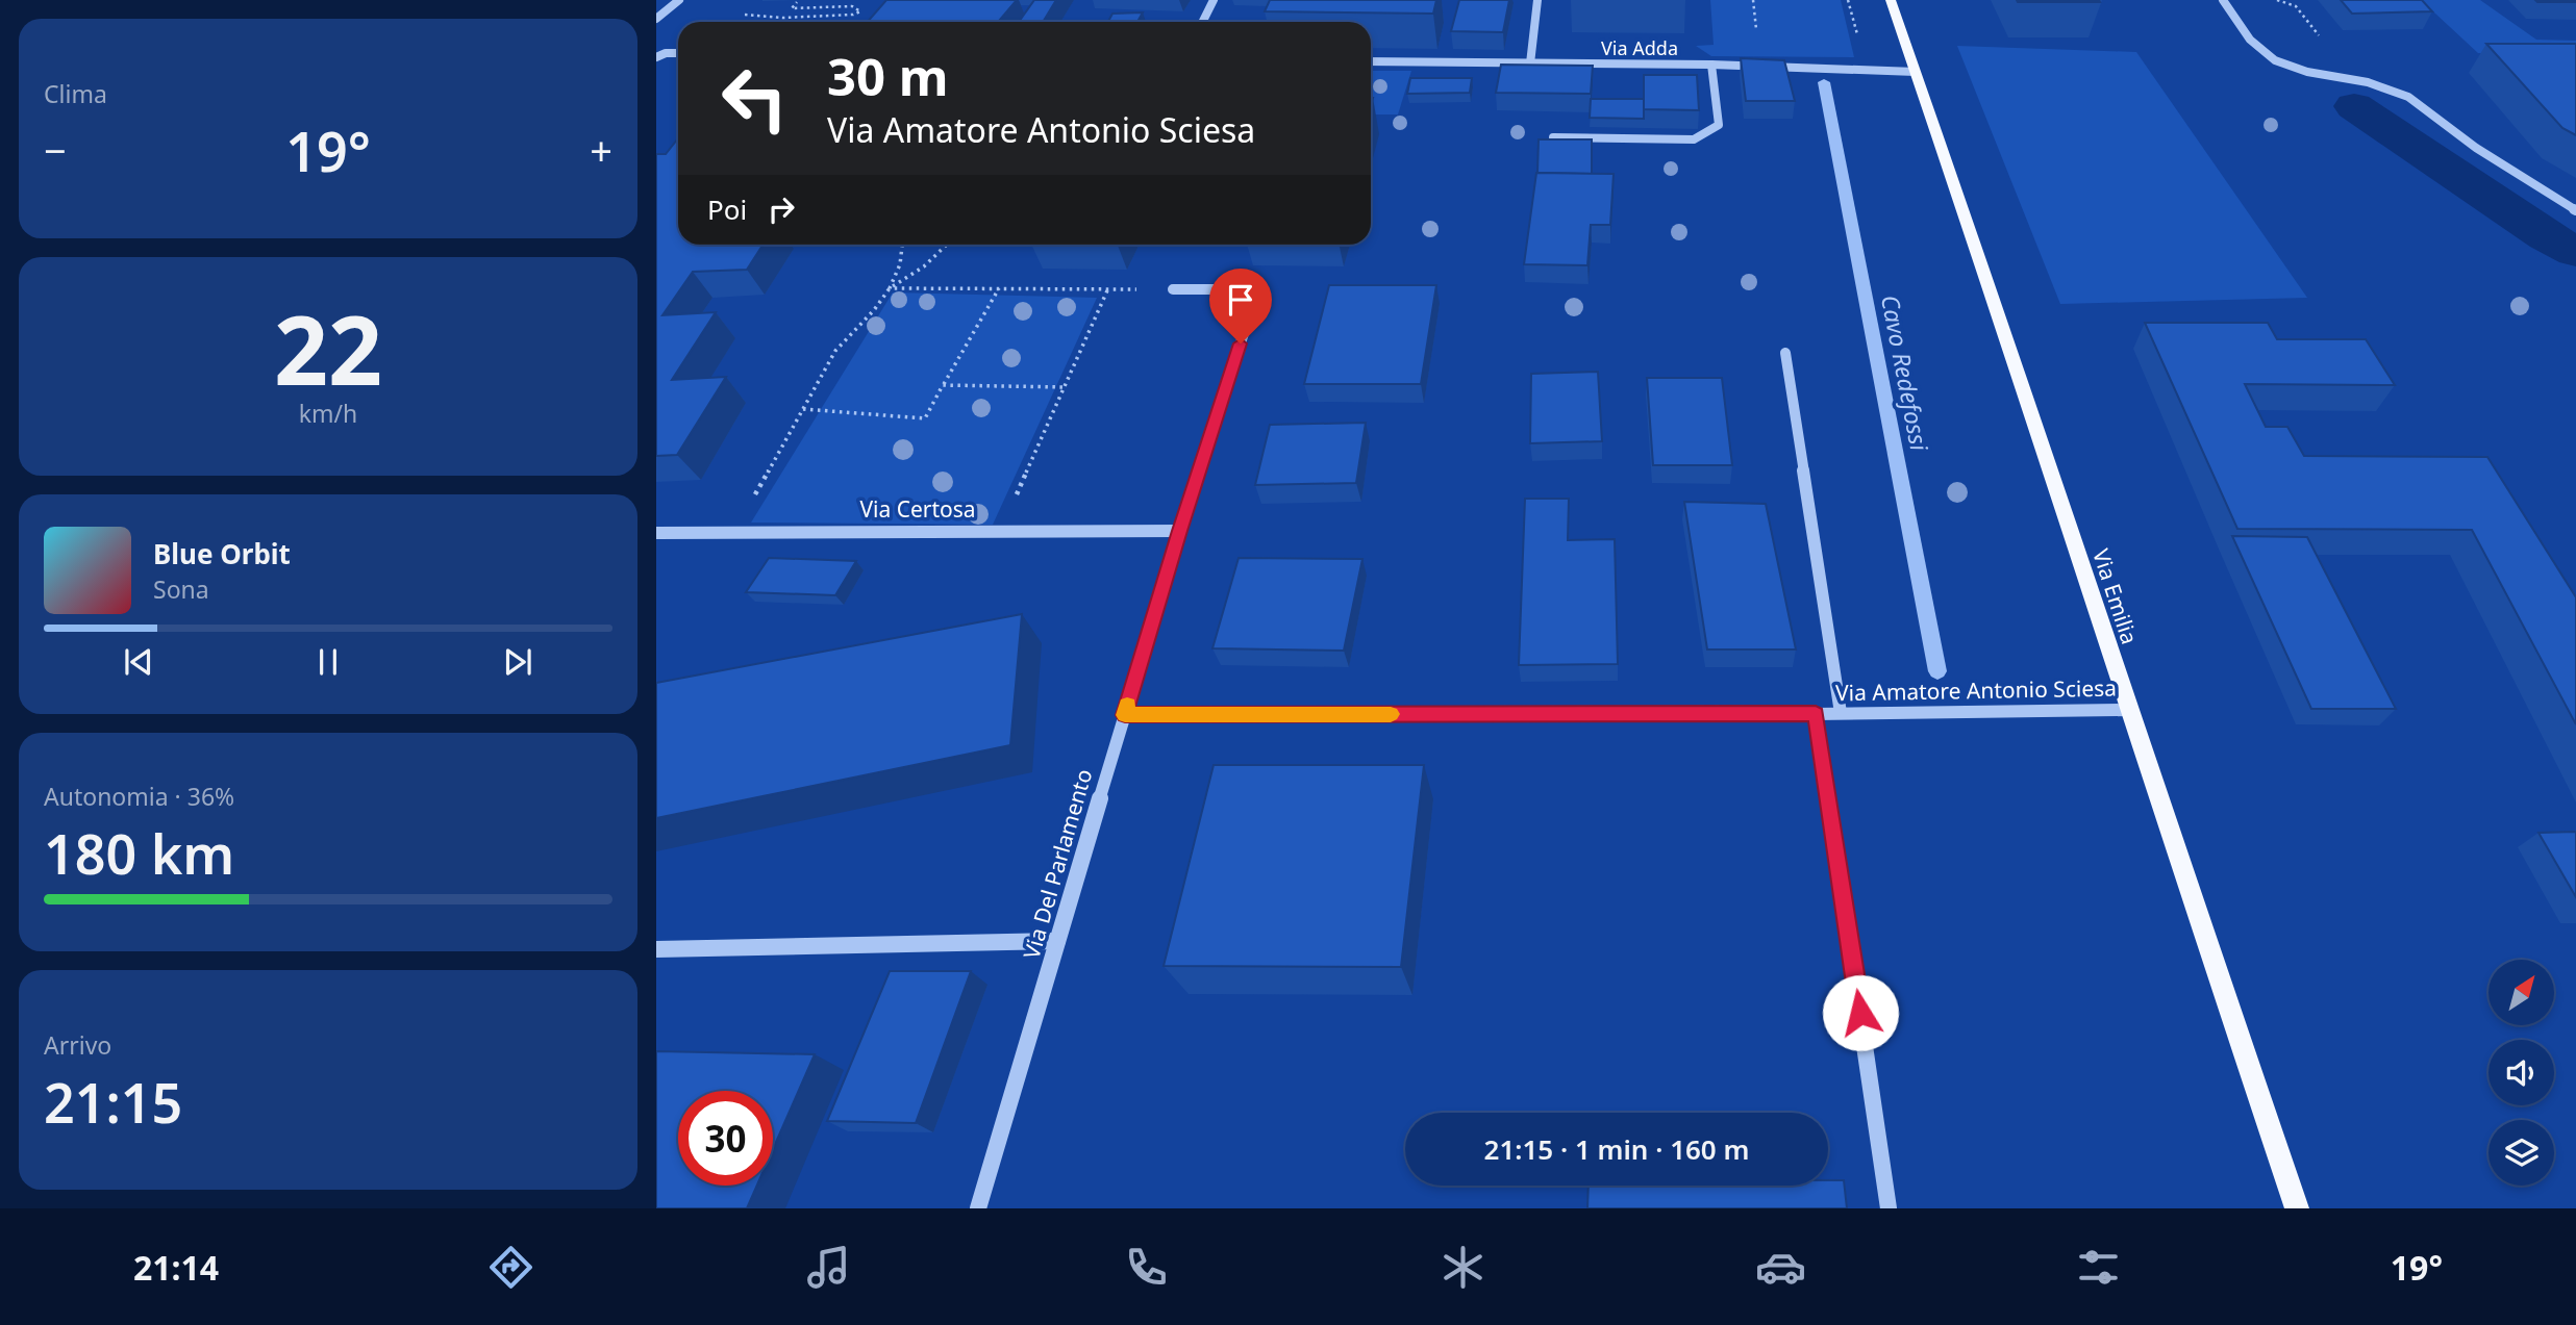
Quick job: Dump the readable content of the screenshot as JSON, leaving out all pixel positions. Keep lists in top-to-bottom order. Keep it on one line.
{"streets":{"main road":["Via Emilia"],"street":["Via Adda","Via Certosa","Via Amatore Antonio Sciesa","Via Del Parlamento"]},"crossings":[["Via Adda","Via Emilia"],["Via Certosa","Via Del Parlamento"],["Via Emilia","Via Amatore Antonio Sciesa"],["Via Amatore Antonio Sciesa","Via Del Parlamento"]],"water":["Cavo Redefossi"],"north":"top right","page":{"tile":["Clima",["22","km/h"],["Autonomia · 36%","180 km"],["Arrivo","21:15"]],"turn":["30 m","Via Amatore Antonio Sciesa"],"heat":["−","19°","+"],"then":"Poi","song":["Blue Orbit","Sona"],"limit":"30","trip":"21:15 · 1 min · 160 m","tabs":["21:14","19°"]}}
